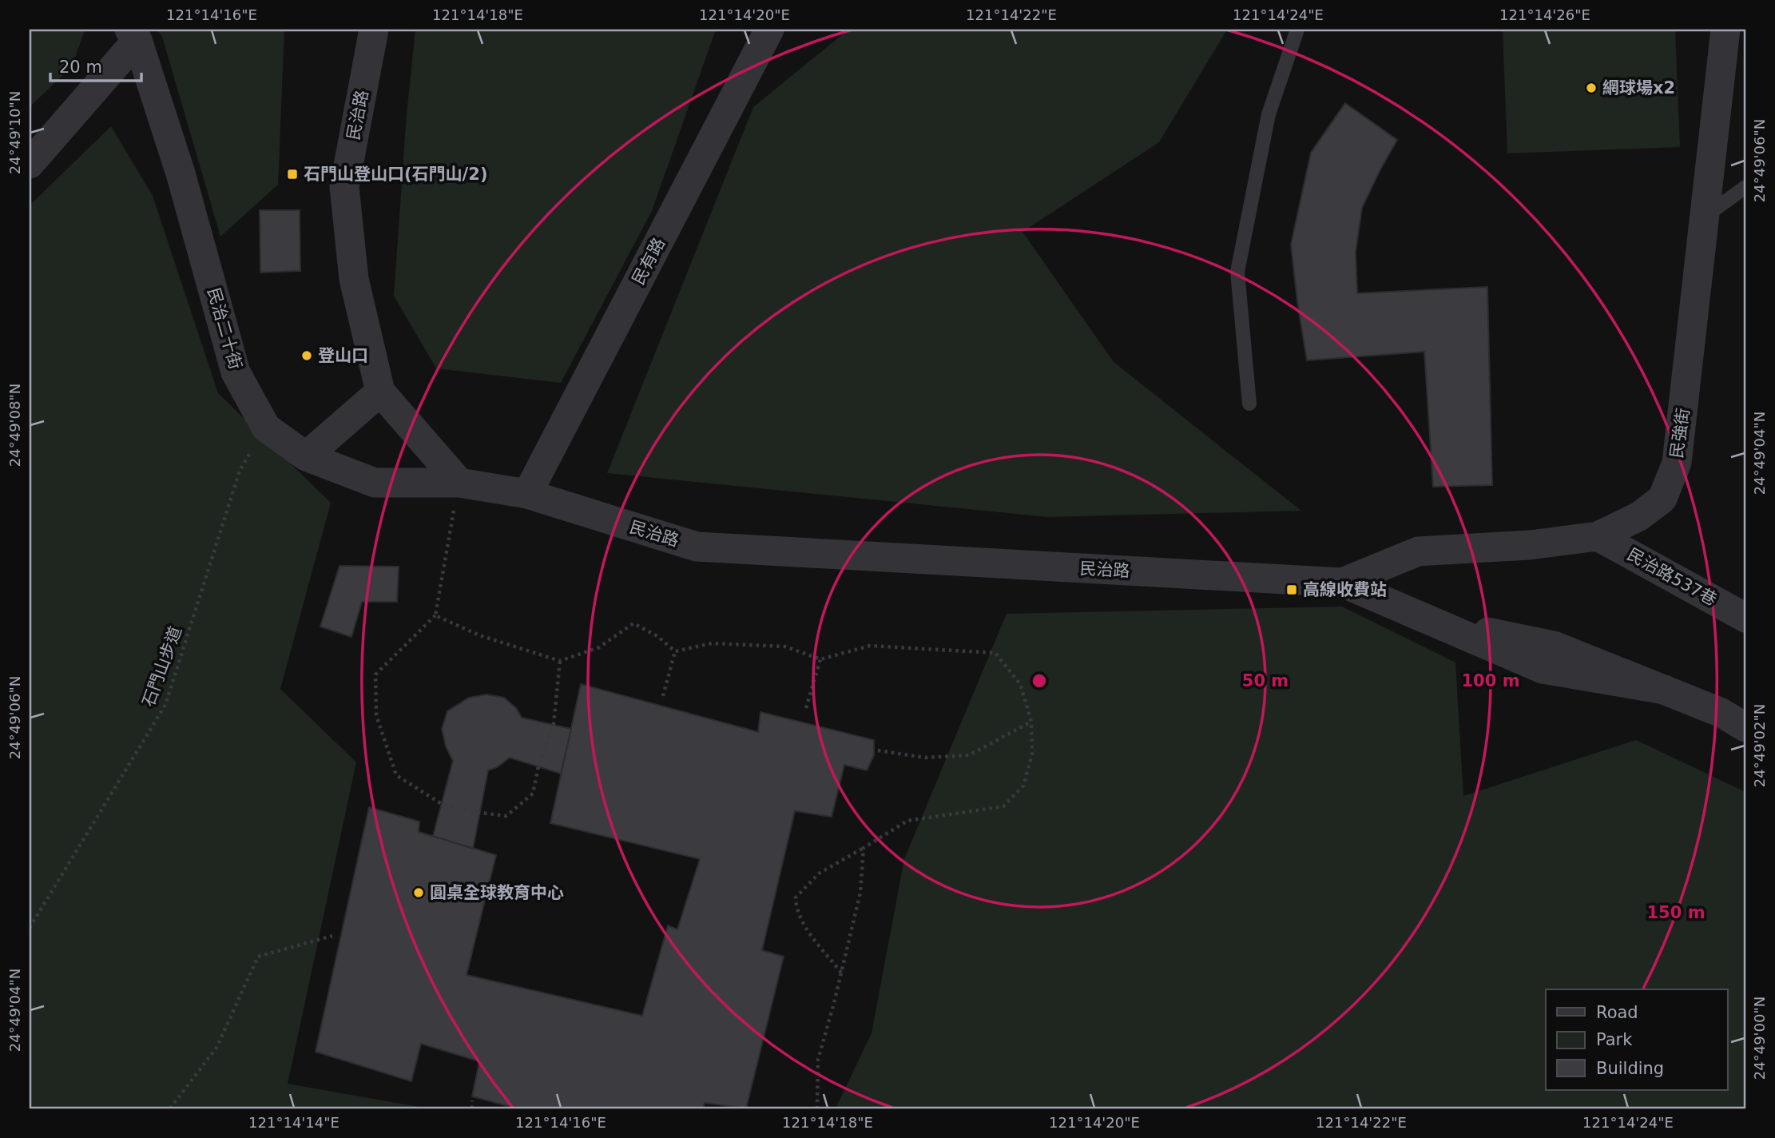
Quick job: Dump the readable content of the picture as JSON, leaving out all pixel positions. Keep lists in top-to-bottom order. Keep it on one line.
{"streets":{"street":["民治路","民有路","民治二十街","民強街","民治路537巷"],"path":["石門山步道"]},"crossings":[["民治路","民有路"],["民治路","民治二十街"],["民治路","民強街"],["民治二十街","石門山步道"],["民強街","民治路537巷"]],"places":{"other":["網球場x2","登山口","圓桌全球教育中心"],"transit":["石門山登山口(石門山/2)","高線收費站"]},"legend":["Road","Park","Building"],"scale_bar":"20 m","coordinates":["121°14'16\"E","121°14'18\"E","121°14'20\"E","121°14'22\"E","121°14'24\"E","121°14'26\"E","24°49'10\"N","24°49'06\"N","24°49'08\"N","24°49'04\"N","24°49'02\"N","24°49'00\"N","121°14'14\"E"],"rings":["50 m","100 m","150 m"]}
